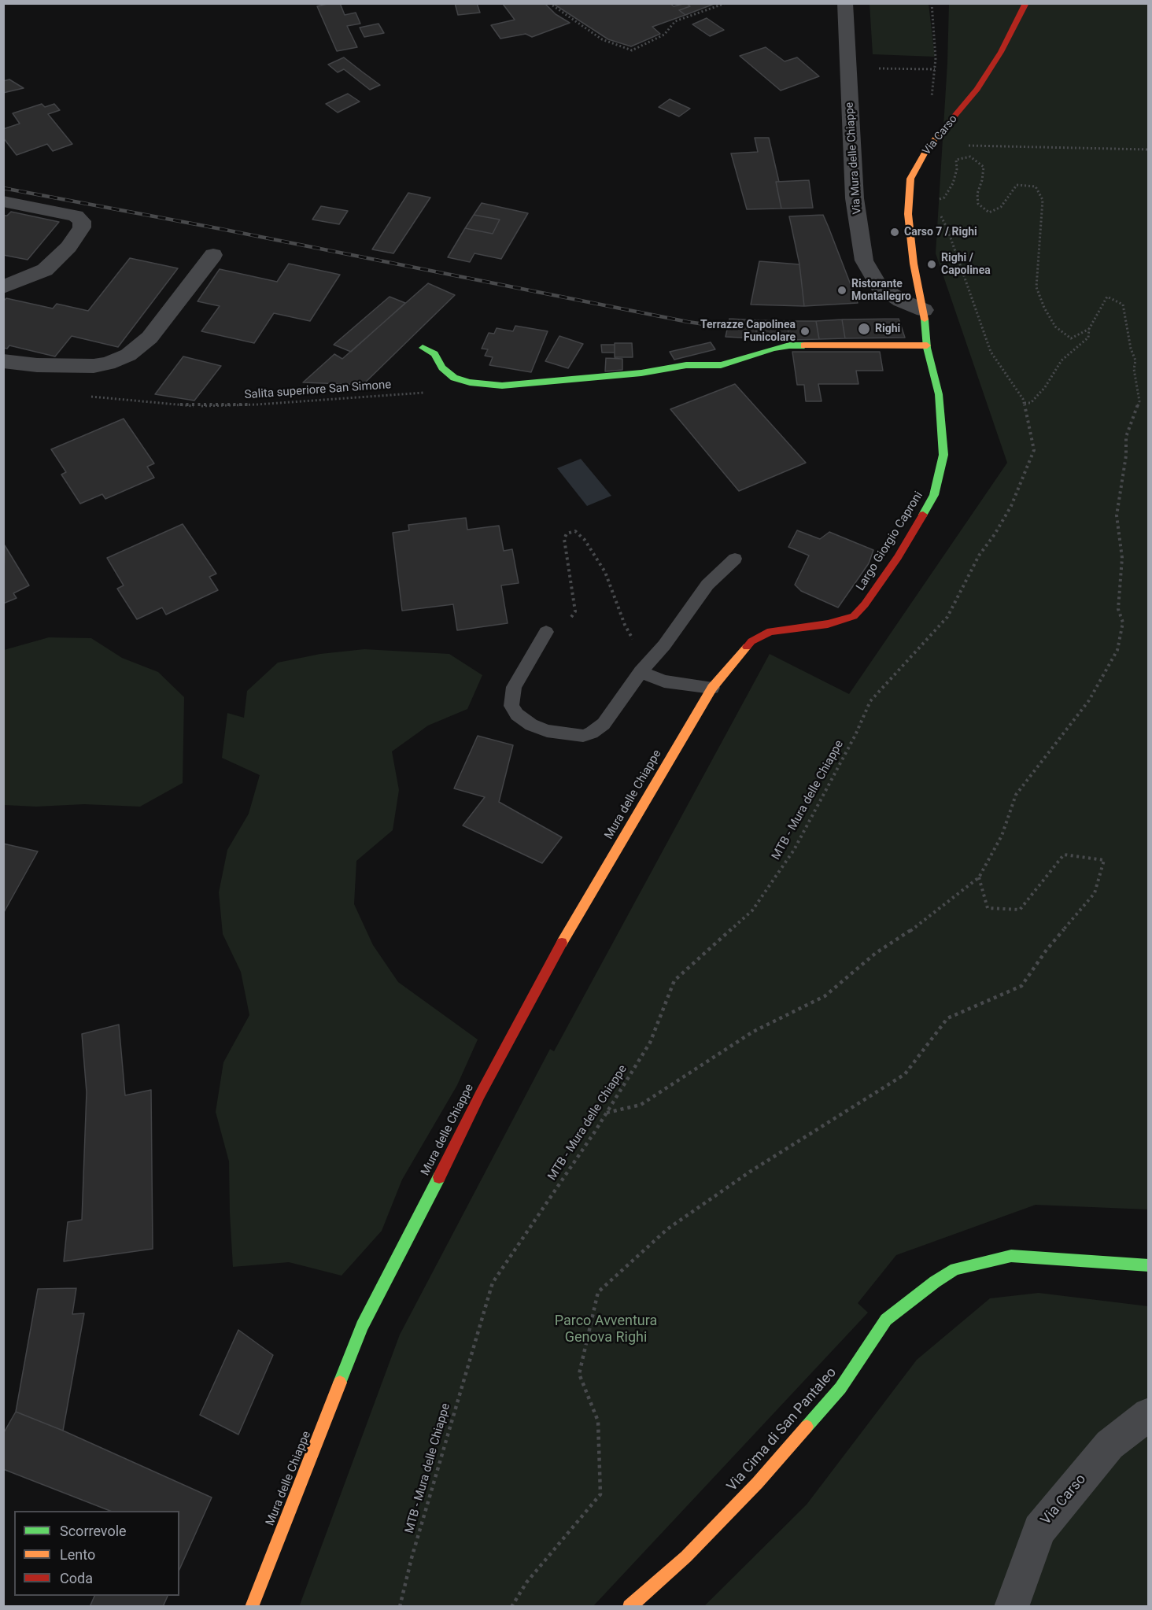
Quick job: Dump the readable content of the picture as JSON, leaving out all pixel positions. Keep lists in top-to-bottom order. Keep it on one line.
{"streets":{"street":["Via Carso","Via Mura delle Chiappe","Largo Giorgio Caproni","Mura delle Chiappe","Via Cima di San Pantaleo"],"path":["Salita superiore San Simone","MTB - Mura delle Chiappe"]},"crossings":[["Via Carso","Via Mura delle Chiappe"],["Via Carso","Largo Giorgio Caproni"],["Via Carso","MTB - Mura delle Chiappe"],["Via Mura delle Chiappe","Largo Giorgio Caproni"],["Largo Giorgio Caproni","Mura delle Chiappe"]],"parks":["Parco Avventura Genova Righi"],"places":["Carso 7 / Righi","Righi / Capolinea","Ristorante Montallegro","Righi","Terrazze Capolinea Funicolare"],"legend":["Scorrevole","Lento","Coda"]}
